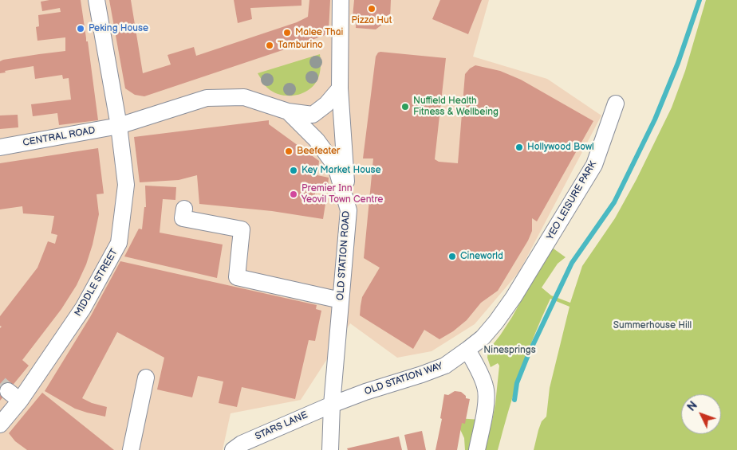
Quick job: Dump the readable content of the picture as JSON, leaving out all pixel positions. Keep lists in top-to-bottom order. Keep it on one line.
{"streets":{"street":["CENTRAL ROAD","YEO LEISURE PARK","OLD STATION ROAD","MIDDLE STREET","OLD STATION WAY","STARS LANE"]},"crossings":[["CENTRAL ROAD","OLD STATION ROAD"],["CENTRAL ROAD","MIDDLE STREET"],["YEO LEISURE PARK","OLD STATION WAY"],["OLD STATION ROAD","MIDDLE STREET"],["OLD STATION ROAD","OLD STATION WAY"],["OLD STATION ROAD","STARS LANE"],["OLD STATION WAY","STARS LANE"]],"parks":["Summerhouse Hill","Ninesprings"],"places":["Pizza Hut","Peking House","Malee Thai","Tamburino","Nuffield Health Fitness & Wellbeing","Hollywood Bowl","Beefeater","Key Market House","Premier Inn Yeovil Town Centre","Cineworld"],"north":"top left"}
